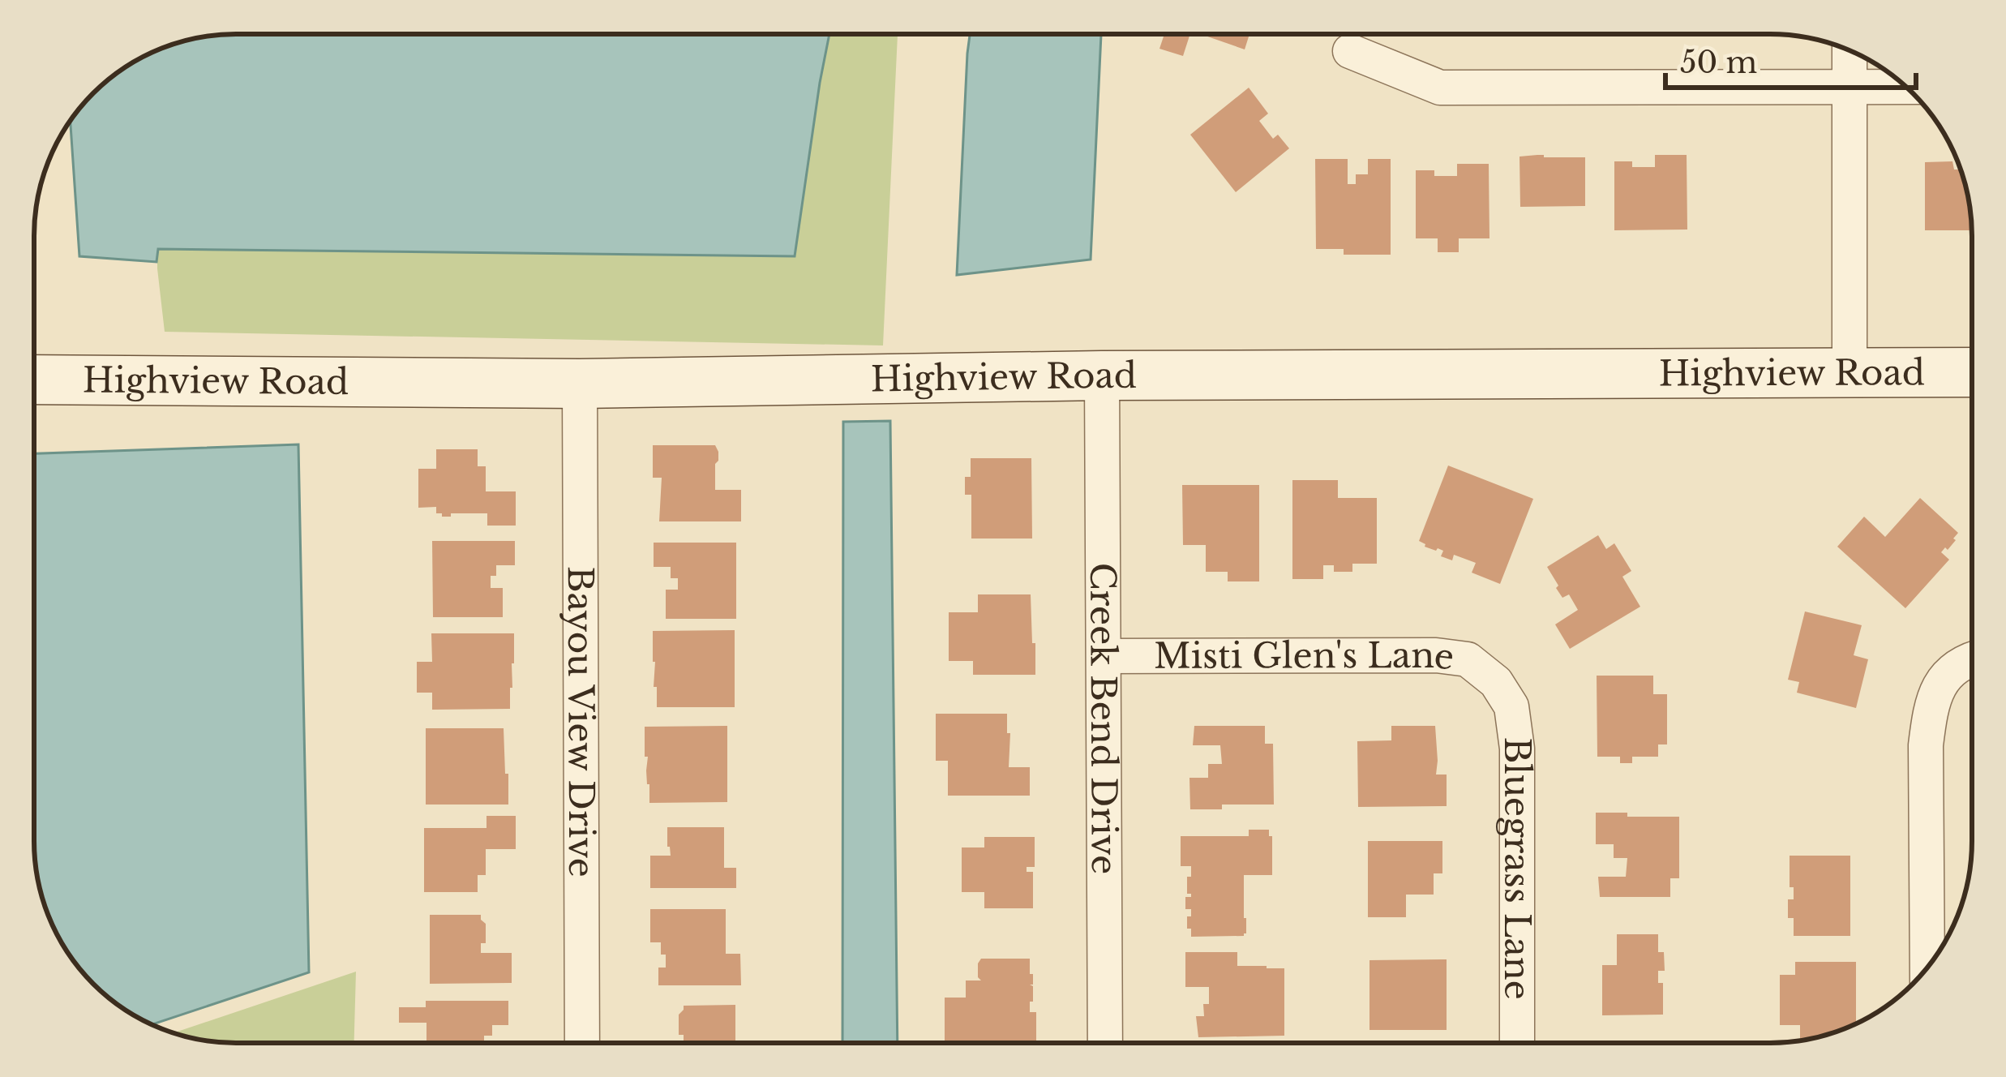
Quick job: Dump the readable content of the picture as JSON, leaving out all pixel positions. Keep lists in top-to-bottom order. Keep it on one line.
{"streets":{"street":["Highview Road","Misti Glen's Lane","Creek Bend Drive","Bayou View Drive","Bluegrass Lane"]},"crossings":[["Highview Road","Creek Bend Drive"],["Highview Road","Bayou View Drive"],["Misti Glen's Lane","Creek Bend Drive"],["Misti Glen's Lane","Bluegrass Lane"]],"scale_bar":"50 m"}
